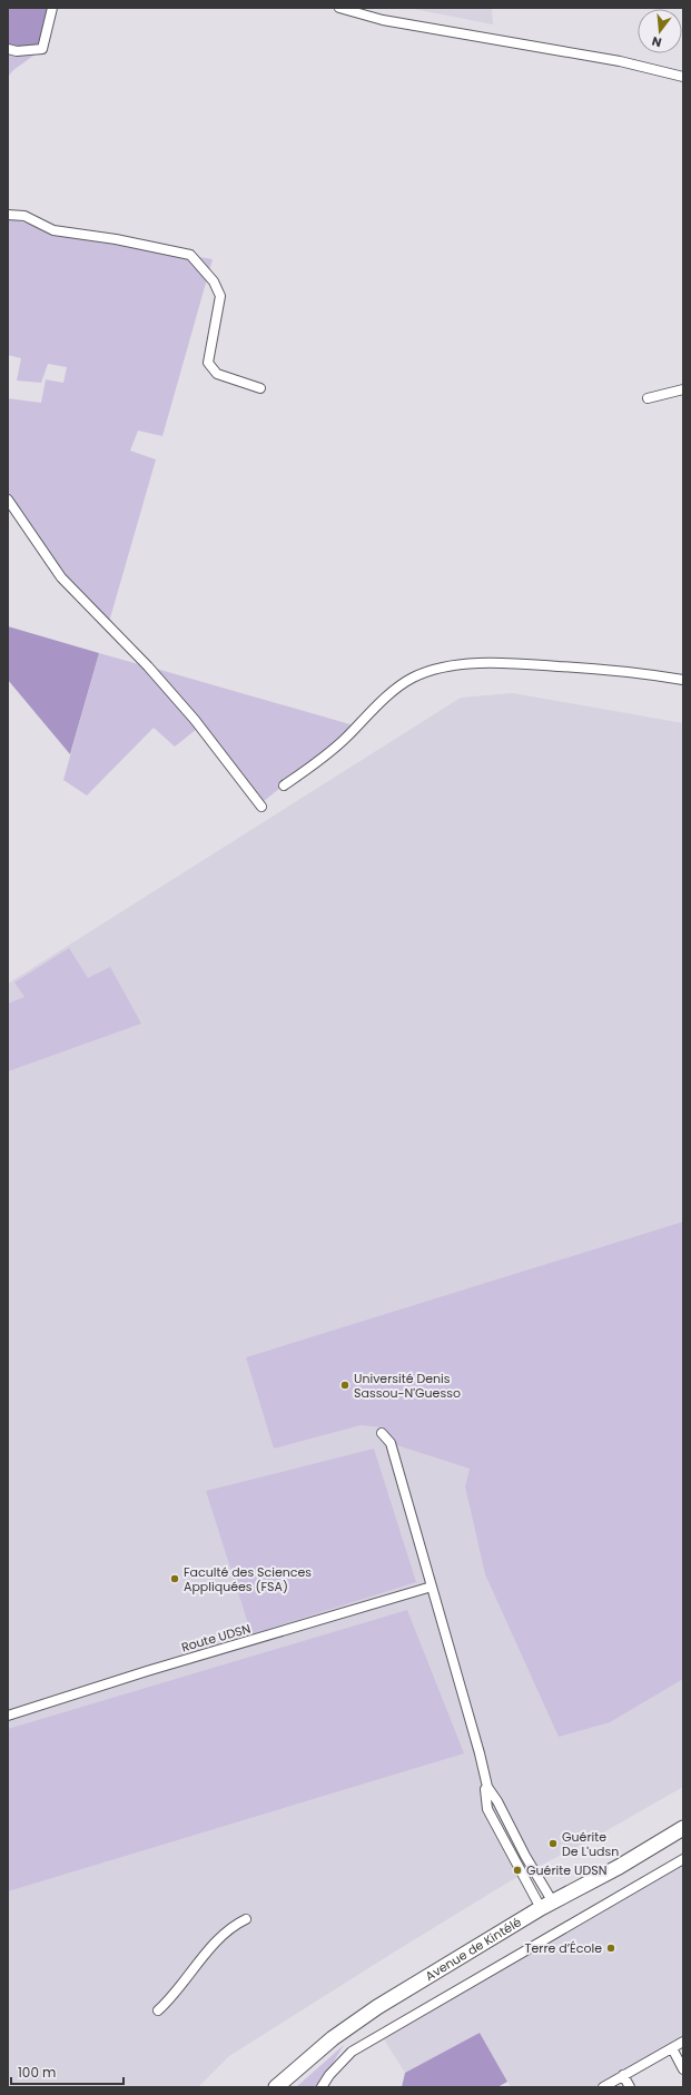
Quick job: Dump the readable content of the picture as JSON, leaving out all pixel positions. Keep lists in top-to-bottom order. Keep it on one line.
{"streets":{"main road":["Avenue de Kintélé"],"street":["Route UDSN"]},"places":["Université Denis Sassou-N'Guesso","Faculté des Sciences Appliquées (FSA)","Guérite De L'udsn","Guérite UDSN","Terre d’École"],"scale_bar":"100 m","north":"bottom"}
